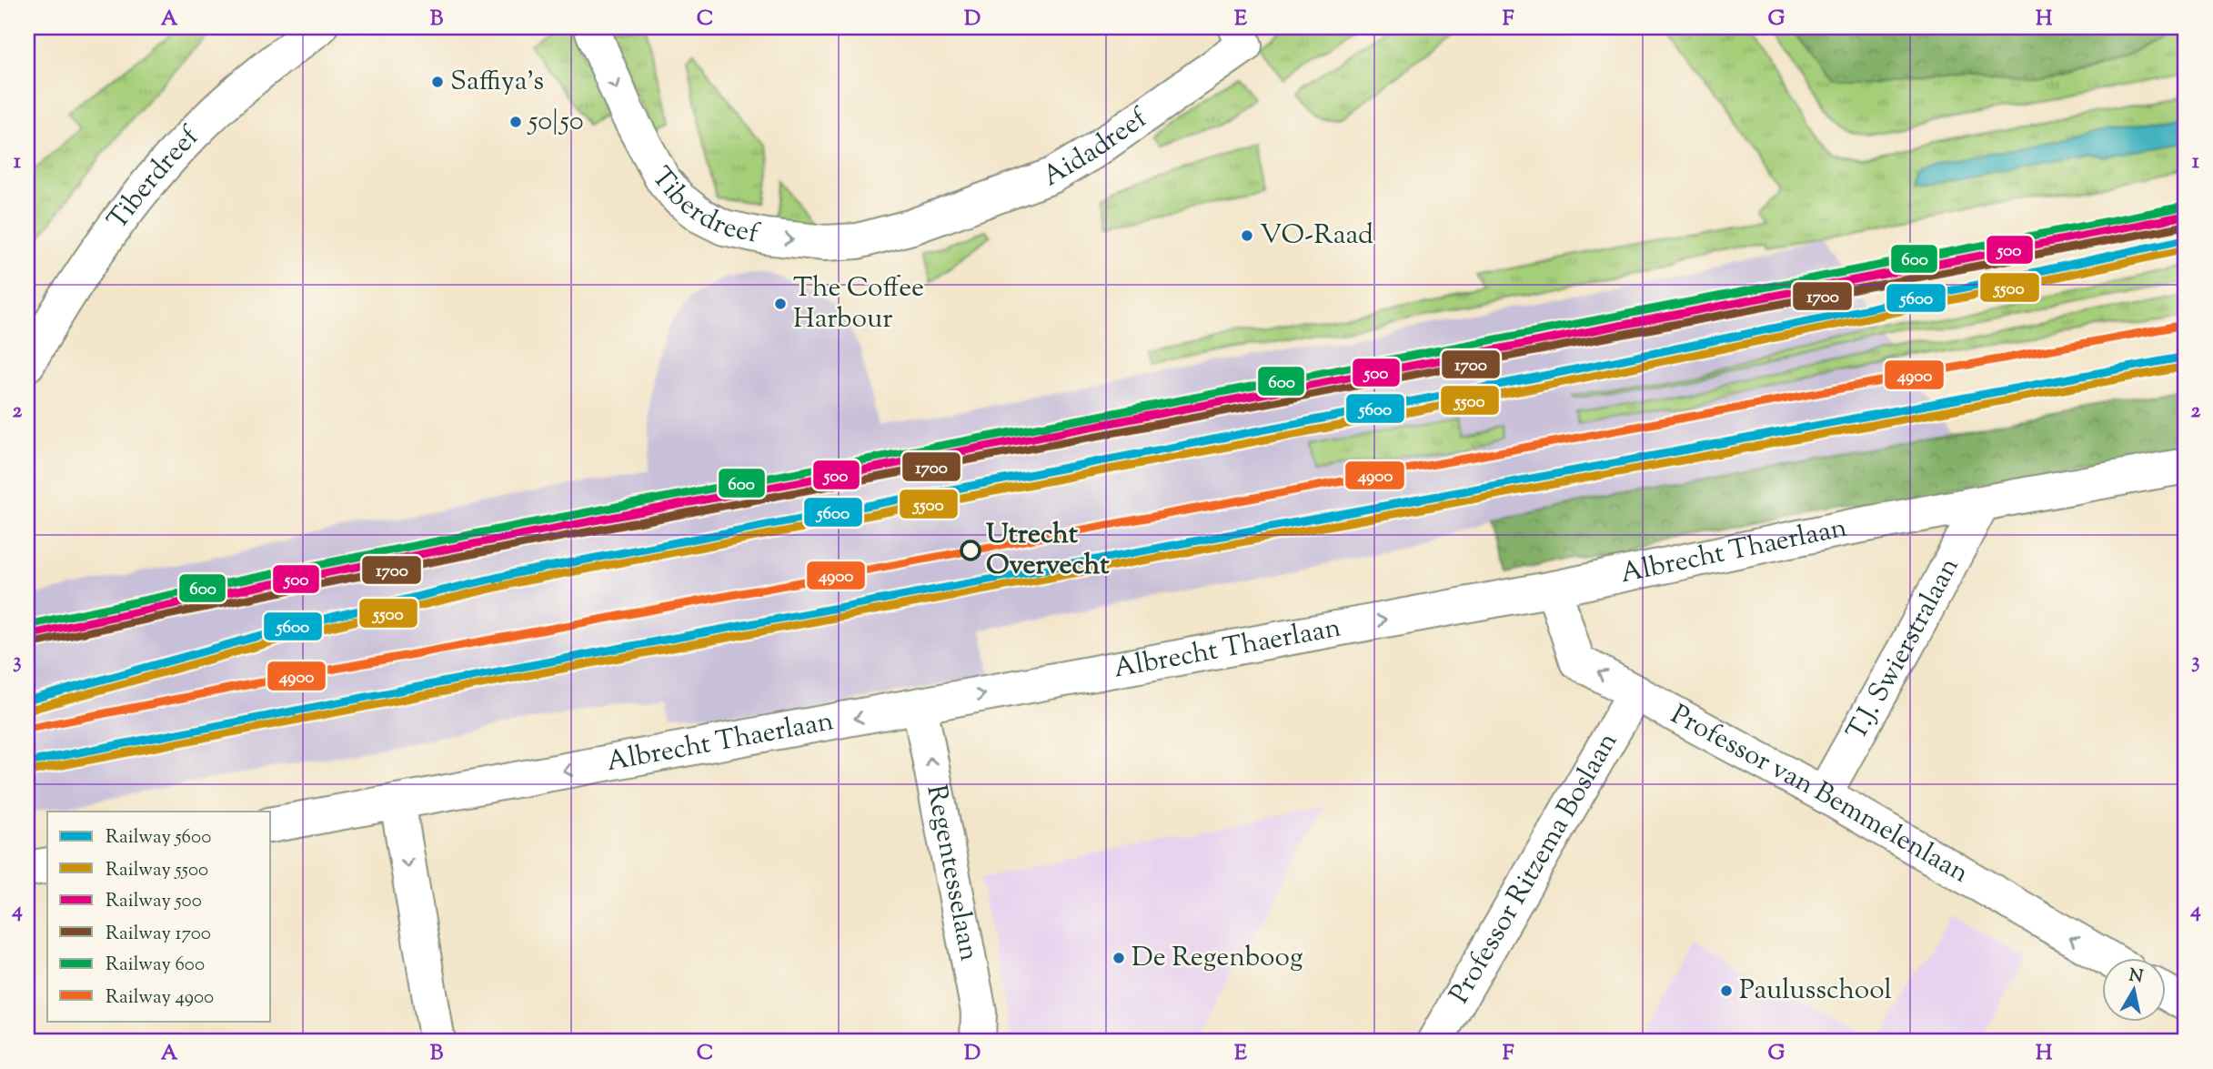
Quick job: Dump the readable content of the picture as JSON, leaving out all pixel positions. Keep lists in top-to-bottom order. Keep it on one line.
{"streets":{"street":["Aidadreef","Tiberdreef","Albrecht Thaerlaan","T.J. Swierstralaan","Professor van Bemmelenlaan","Professor Ritzema Boslaan","Regentesselaan"]},"crossings":[["Aidadreef","Tiberdreef"],["Albrecht Thaerlaan","T.J. Swierstralaan"],["Albrecht Thaerlaan","Professor van Bemmelenlaan"],["Albrecht Thaerlaan","Regentesselaan"],["T.J. Swierstralaan","Professor van Bemmelenlaan"],["Professor van Bemmelenlaan","Professor Ritzema Boslaan"]],"one_way":["Tiberdreef","Professor van Bemmelenlaan","Regentesselaan"],"places":["Saffiya's","50|50","VO-Raad","The Coffee Harbour","Utrecht Overvecht","De Regenboog","Paulusschool"],"lines":["rail line 600","rail line 500","rail line 1700","rail line 5600","rail line 5500","rail line 4900"],"legend":["Railway 5600","Railway 5500","Railway 500","Railway 1700","Railway 600","Railway 4900"],"north":"top","grid":{"columns":["A","B","C","D","E","F","G","H"],"rows":["1","2","3","4"]}}
